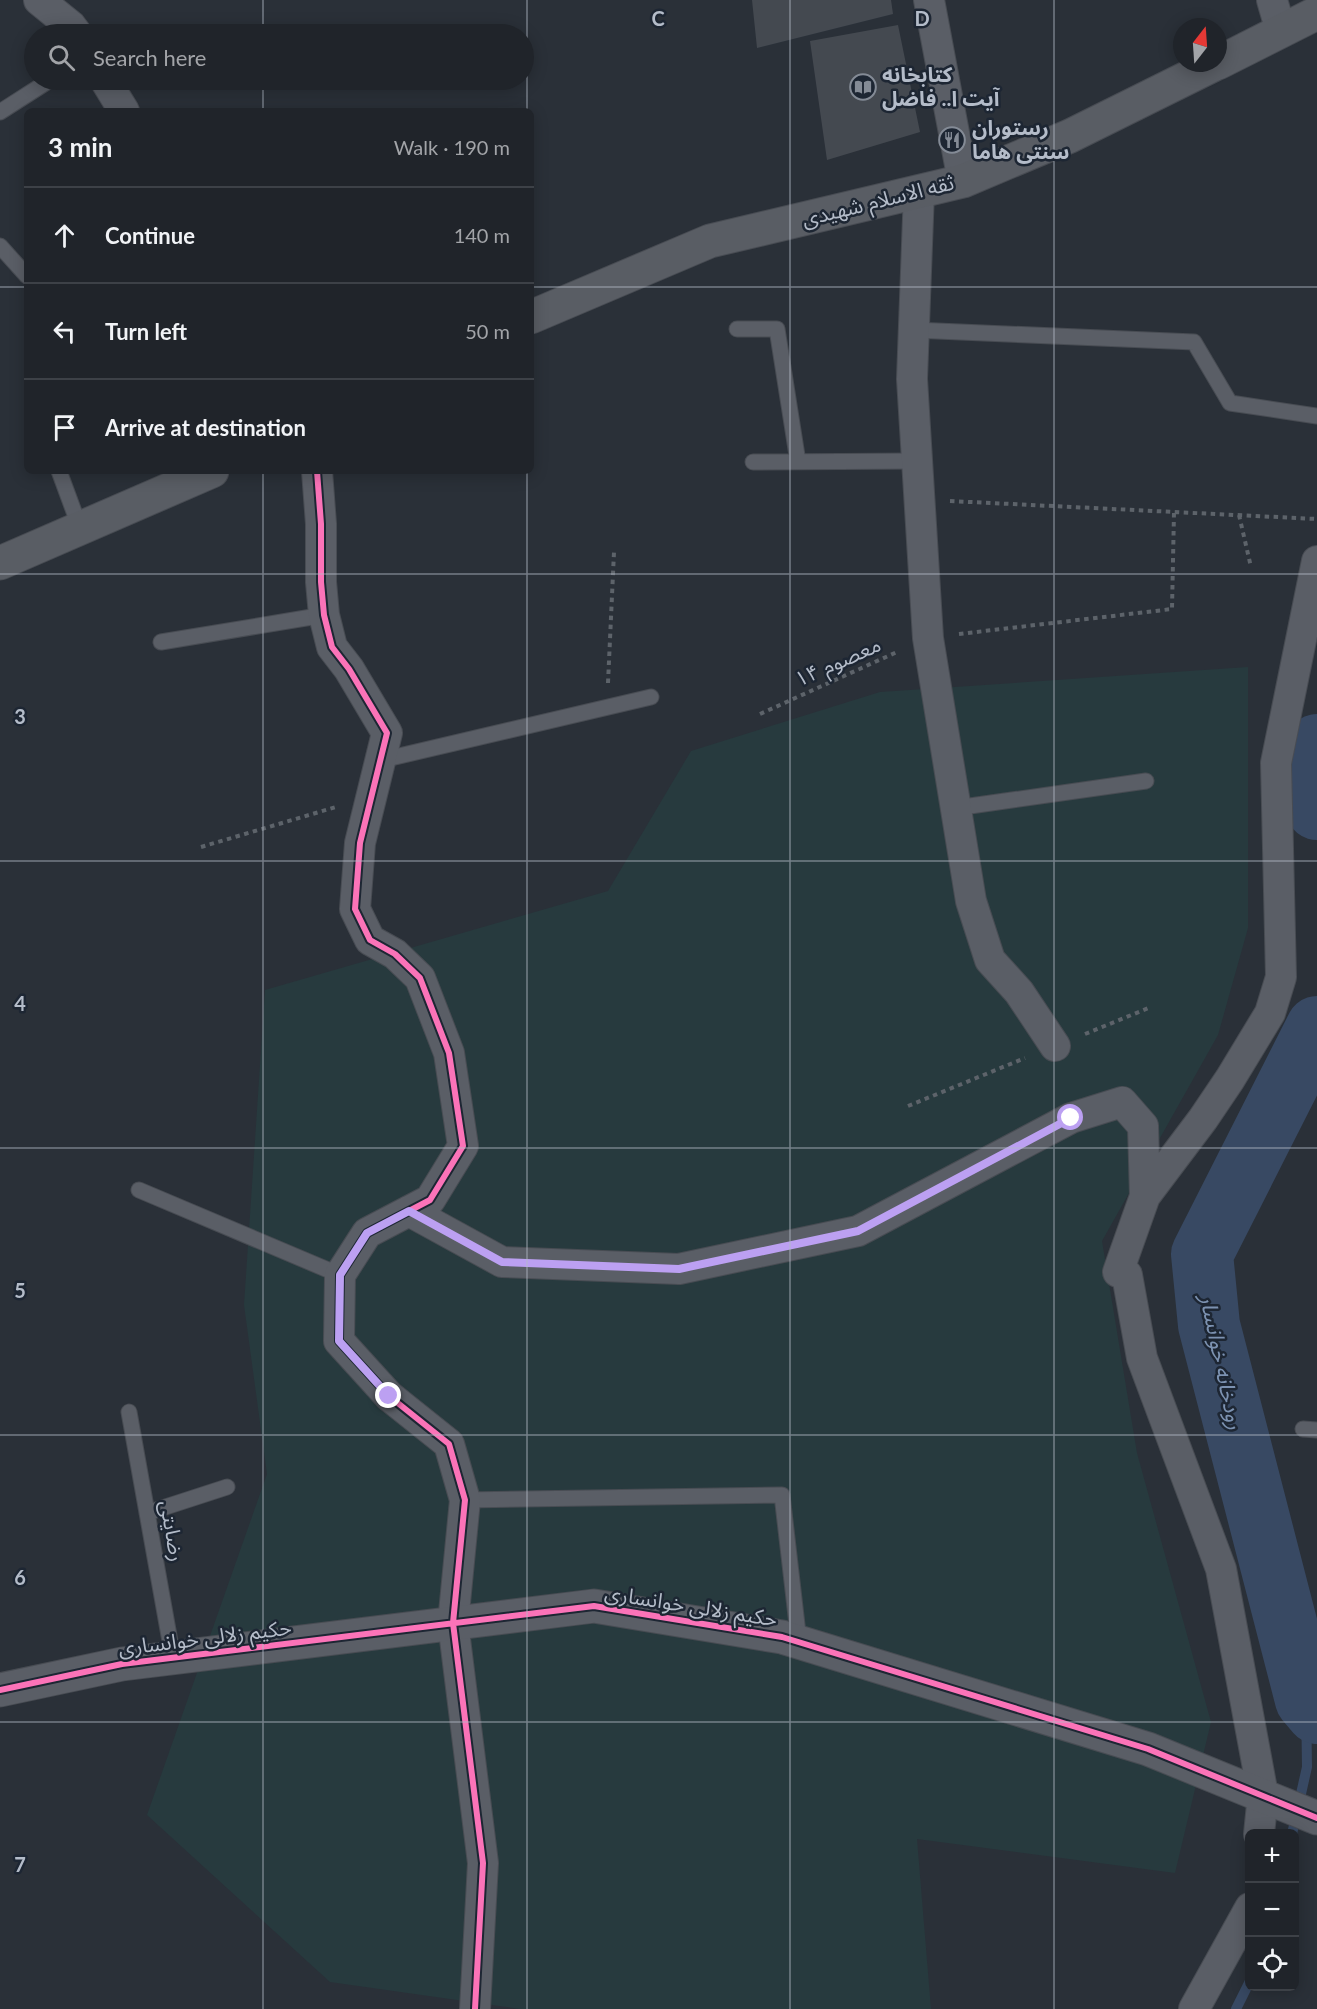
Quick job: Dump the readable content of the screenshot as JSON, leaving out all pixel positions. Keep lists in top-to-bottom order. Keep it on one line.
{"streets":{"main road":["ثقه الاسلام شهیدی"],"street":["حکیم زلالی خوانساری"],"lane":["رضایتی"],"path":["۱۴ معصوم"]},"crossings":[["رضایتی","حکیم زلالی خوانساری"]],"water":["رودخانه خوانسار"],"places":{"library":["کتابخانه آیت ا.. فاضل"],"restaurant":["رستوران سنتی هاما"]},"north":"top","page":{"search":"Search here","heading":["3 min","Walk · 190 m"],"list":[["Continue","140 m"],["Turn left","50 m"],"Arrive at destination"],"map_buttons":["+","−"]},"grid":{"columns":["C","D"],"rows":["3","4","5","6","7"]}}
